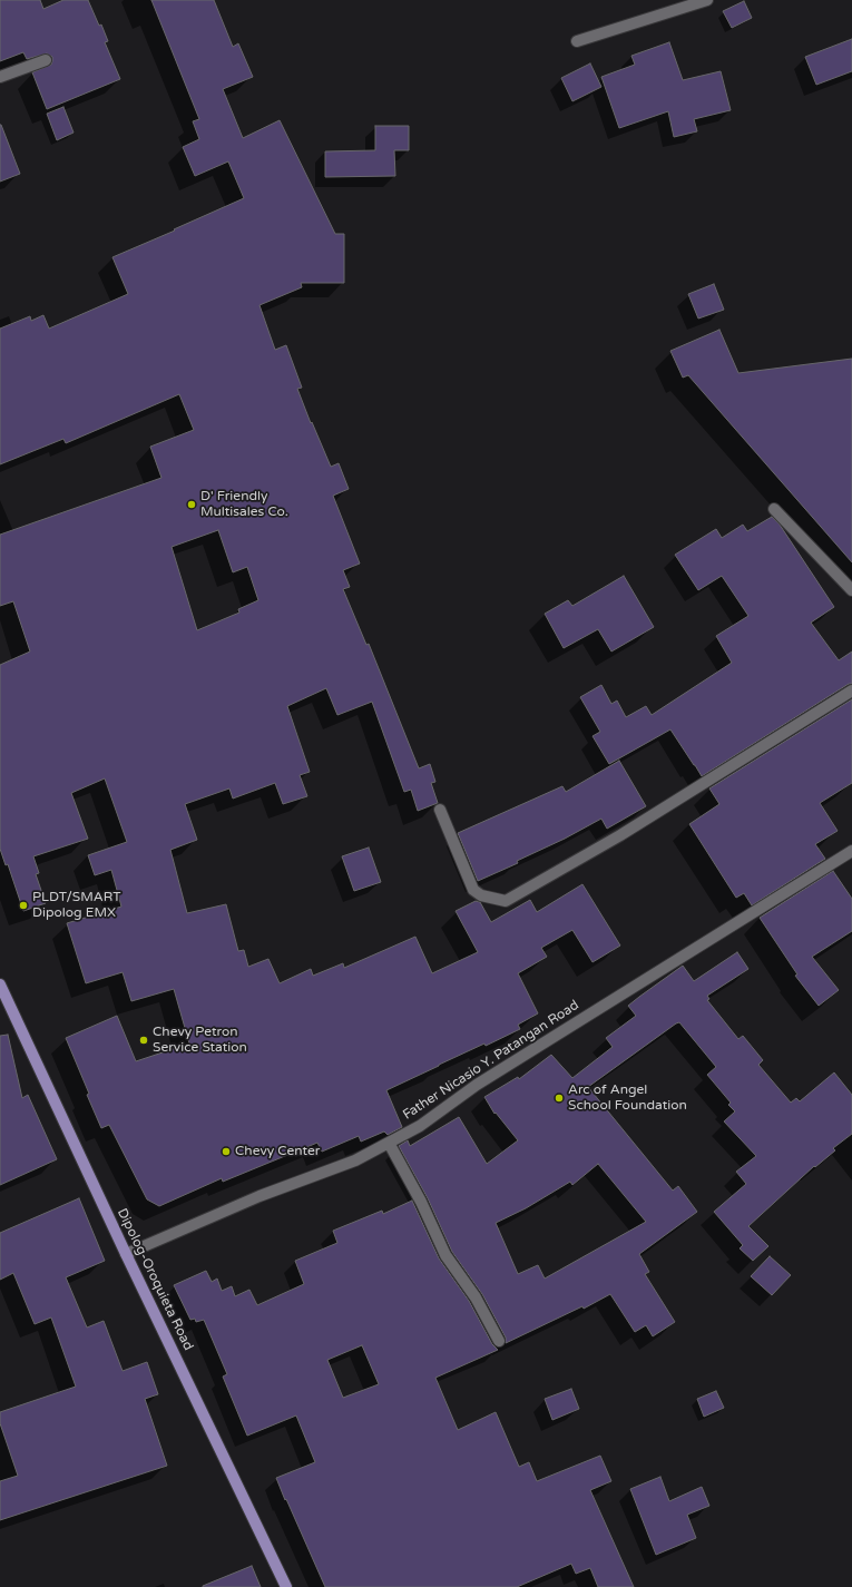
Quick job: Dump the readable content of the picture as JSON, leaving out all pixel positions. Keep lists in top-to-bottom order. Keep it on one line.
{"streets":{"main road":["Dipolog-Oroquieta Road"],"street":["Father Nicasio Y. Patangan Road"]},"crossings":[["Father Nicasio Y. Patangan Road","Dipolog-Oroquieta Road"]],"places":["D' Friendly Multisales Co.","PLDT/SMART Dipolog EMX","Chevy Petron Service Station","Arc of Angel School Foundation","Chevy Center"]}
